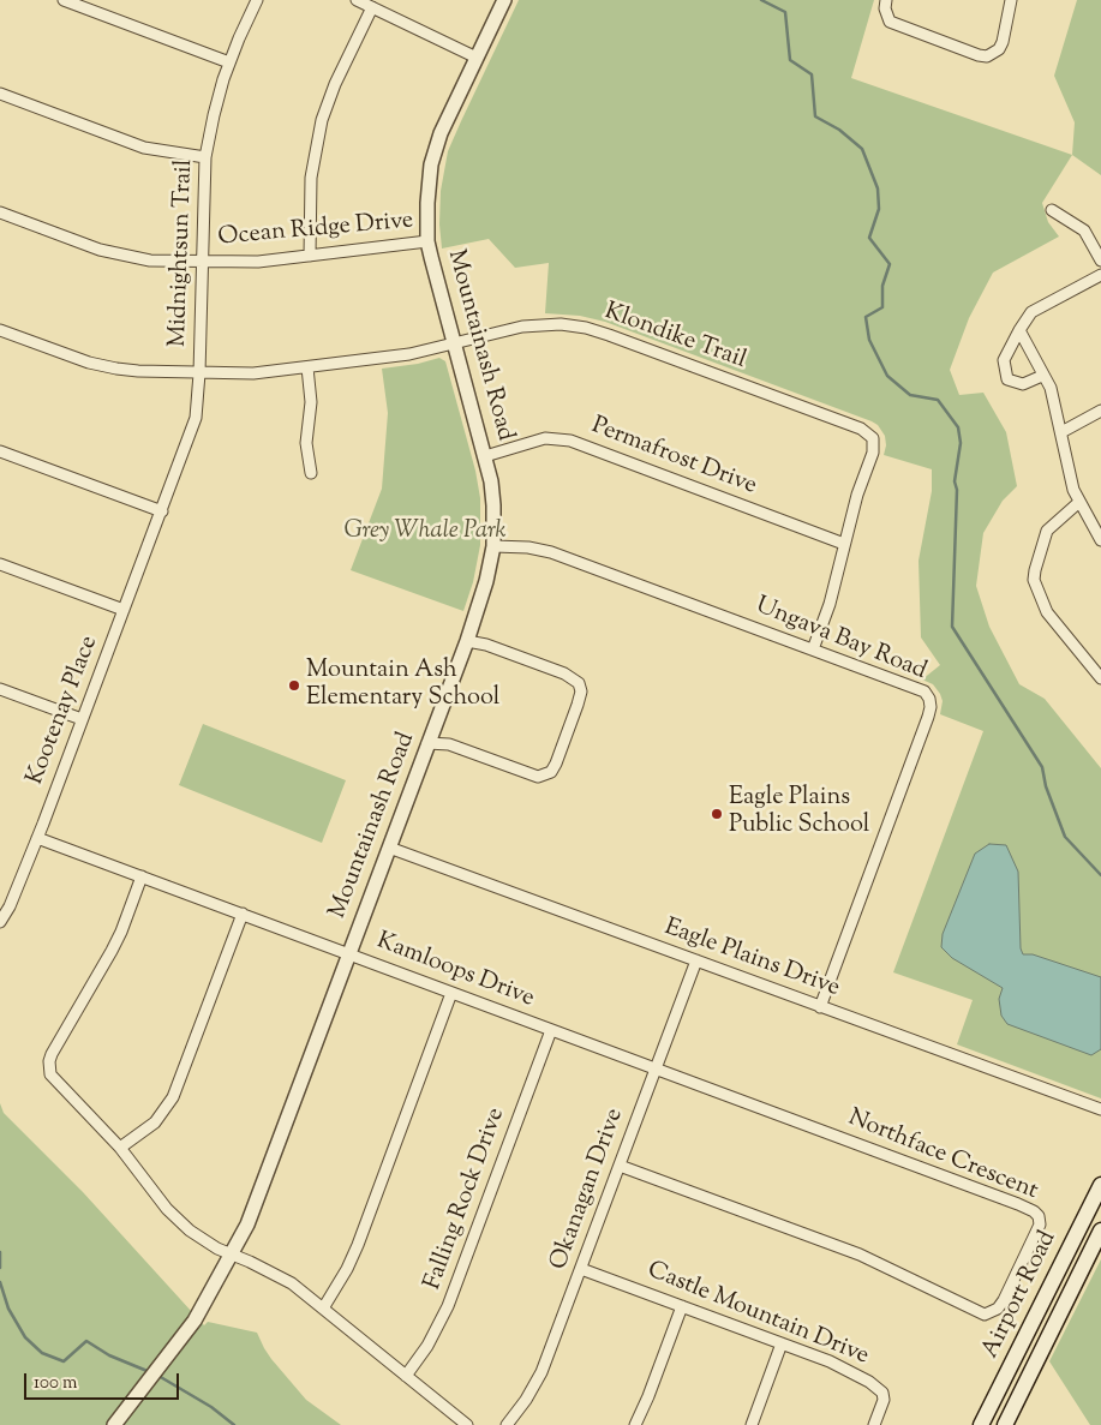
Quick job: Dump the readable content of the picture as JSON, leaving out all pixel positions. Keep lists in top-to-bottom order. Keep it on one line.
{"streets":{"main road":["Airport Road"],"street":["Ocean Ridge Drive","Midnightsun Trail","Klondike Trail","Mountainash Road","Permafrost Drive","Ungava Bay Road","Kootenay Place","Eagle Plains Drive","Kamloops Drive","Northface Crescent","Okanagan Drive","Falling Rock Drive","Castle Mountain Drive"]},"crossings":[["Ocean Ridge Drive","Midnightsun Trail"],["Ocean Ridge Drive","Mountainash Road"],["Midnightsun Trail","Klondike Trail"],["Midnightsun Trail","Kootenay Place"],["Klondike Trail","Mountainash Road"],["Klondike Trail","Permafrost Drive"],["Mountainash Road","Permafrost Drive"],["Mountainash Road","Ungava Bay Road"],["Mountainash Road","Eagle Plains Drive"],["Mountainash Road","Kamloops Drive"],["Ungava Bay Road","Eagle Plains Drive"],["Kootenay Place","Kamloops Drive"],["Eagle Plains Drive","Okanagan Drive"],["Kamloops Drive","Northface Crescent"],["Kamloops Drive","Okanagan Drive"],["Kamloops Drive","Falling Rock Drive"],["Northface Crescent","Okanagan Drive"],["Okanagan Drive","Castle Mountain Drive"]],"parks":["Grey Whale Park"],"places":["Mountain Ash Elementary School","Eagle Plains Public School"],"scale_bar":"100 m"}
